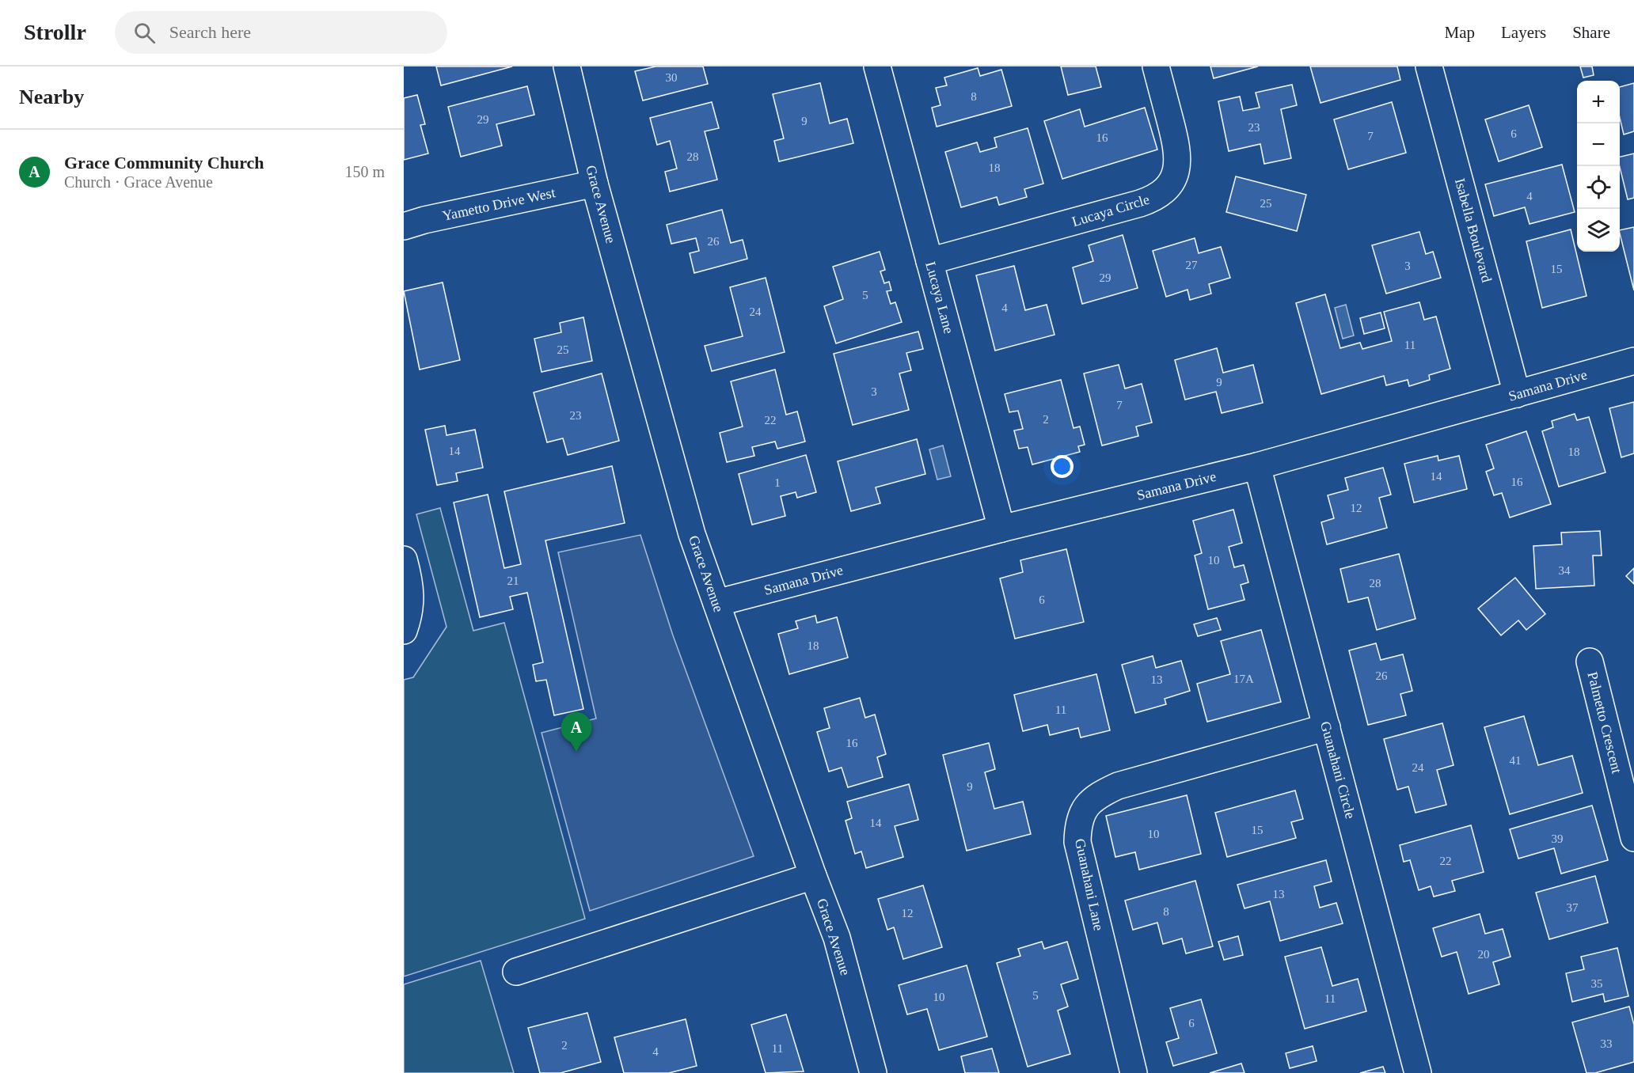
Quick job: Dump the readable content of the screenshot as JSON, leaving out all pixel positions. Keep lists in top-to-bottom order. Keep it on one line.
{"streets":{"street":["Yametto Drive West","Grace Avenue","Lucaya Circle","Isabella Boulevard","Lucaya Lane","Samana Drive","Palmetto Crescent","Guanahani Circle","Guanahani Lane"]},"crossings":[["Yametto Drive West","Grace Avenue"],["Grace Avenue","Samana Drive"],["Lucaya Circle","Lucaya Lane"],["Isabella Boulevard","Samana Drive"],["Lucaya Lane","Samana Drive"],["Samana Drive","Guanahani Circle"],["Guanahani Circle","Guanahani Lane"]],"house_numbers":["30","8","29","9","23","6","7","16","28","18","4","25","26","27","3","15","29","5","4","24","11","25","9","3","7","23","2","22","14","18","14","16","1","12","10","34","21","28","6","18","26","17A","13","11","16","41","24","9","14","15","10","39","22","13","37","8","12","20","35","5","10","11","6","33","2","11","4"],"page":{"header":"Strollr","search":"Search here","nav":["Map","Layers","Share"],"heading":"Nearby","map_buttons":["+","−"],"list":[{"mark":"A","name":"Grace Community Church","note":"Church · Grace Avenue","value":"150 m"}],"pins":"A"}}
